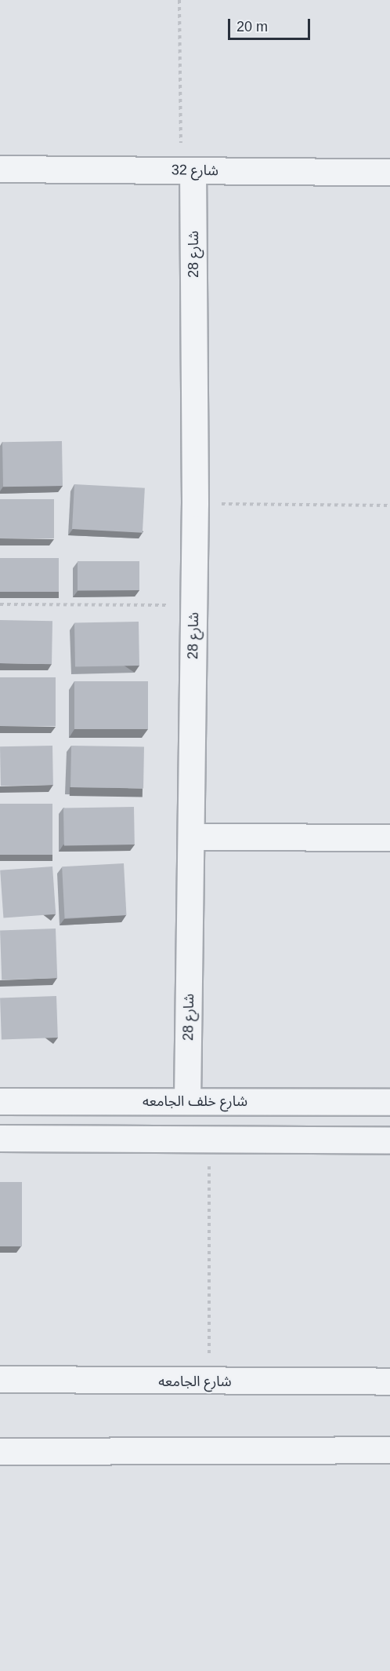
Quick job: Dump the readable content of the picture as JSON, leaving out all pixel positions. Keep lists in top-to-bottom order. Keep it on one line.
{"streets":{"street":["شارع 32","شارع 28","شارع خلف الجامعه","شارع الجامعه"]},"crossings":[["شارع 32","شارع 28"],["شارع 28","شارع خلف الجامعه"]],"scale_bar":"20 m"}
